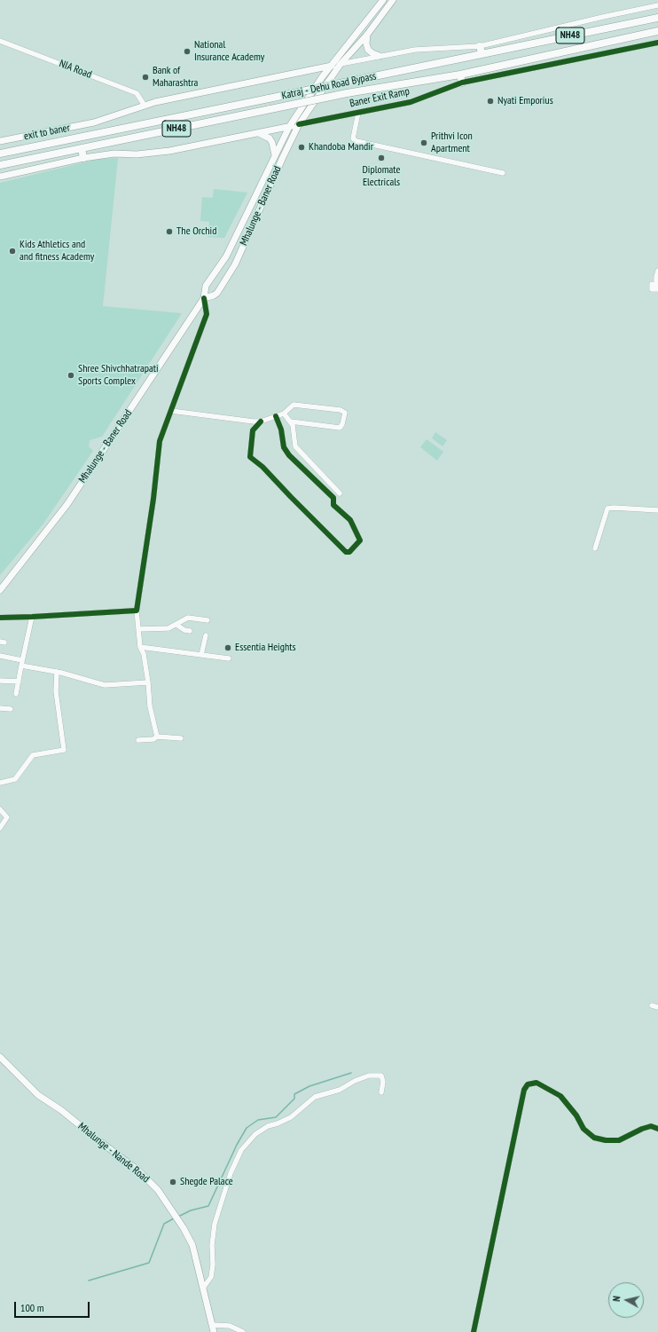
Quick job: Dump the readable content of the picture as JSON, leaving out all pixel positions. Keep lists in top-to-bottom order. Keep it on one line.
{"streets":{"highway":["NH48","Katraj - Dehu Road Bypass"],"main road":["Baner Exit Ramp","exit to baner","Mhalunge - Baner Road","Mhalunge - Nande Road"],"street":["NIA Road"]},"crossings":[["Baner Exit Ramp","Mhalunge - Baner Road"]],"places":["National Insurance Academy","Bank of Maharashtra","Nyati Emporius","Prithvi Icon Apartment","Khandoba Mandir","Diplomate Electricals","The Orchid","Kids Athletics and and fitness Academy","Shree Shivchhatrapati Sports Complex","Essentia Heights","Shegde Palace"],"scale_bar":"100 m","north":"left"}
